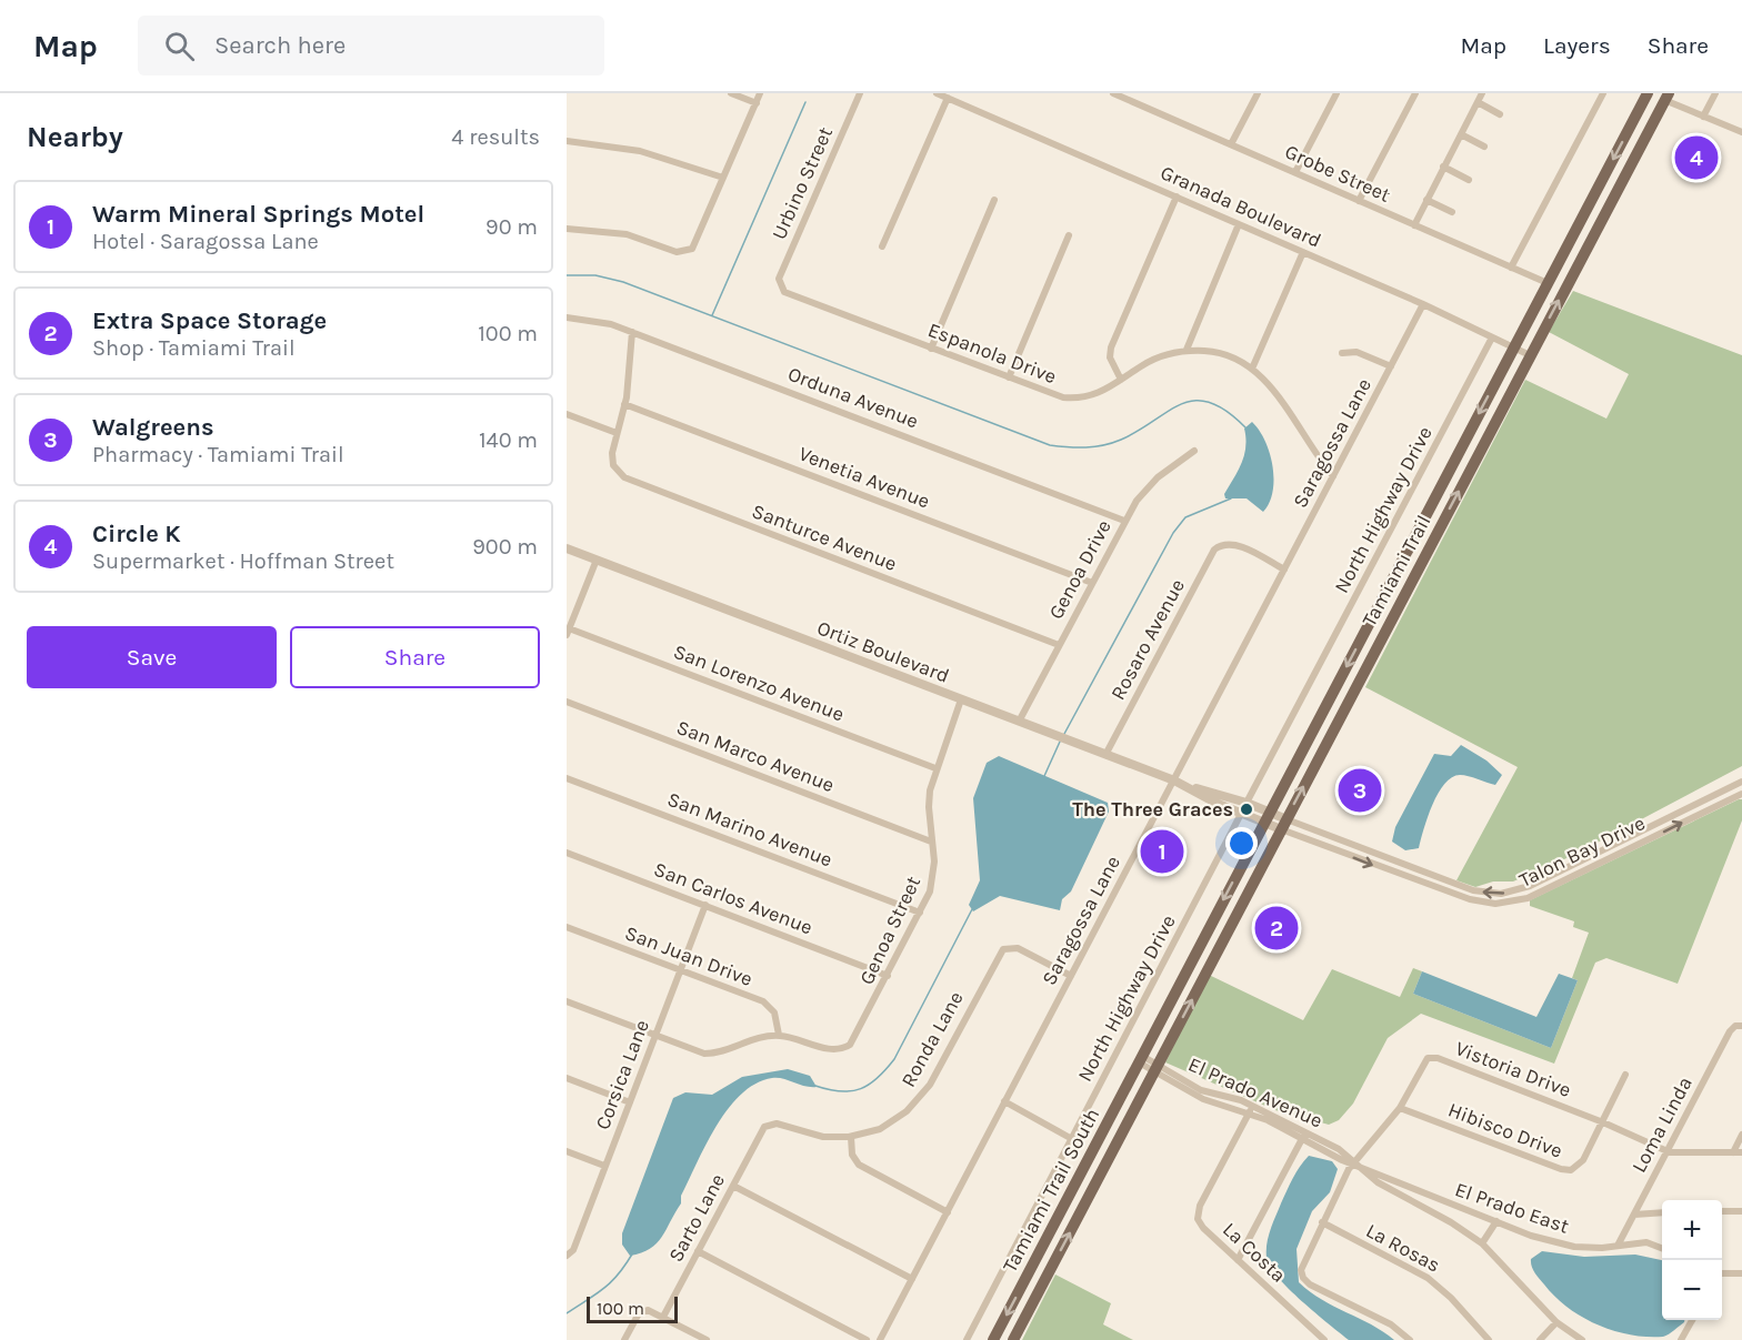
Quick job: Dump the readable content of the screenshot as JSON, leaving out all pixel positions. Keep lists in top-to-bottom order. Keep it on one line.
{"streets":{"main road":["Tamiami Trail","Tamiami Trail South"],"street":["Grobe Street","Urbino Street","Granada Boulevard","Espanola Drive","Orduna Avenue","Saragossa Lane","Venetia Avenue","North Highway Drive","Santurce Avenue","Genoa Drive","Rosaro Avenue","Ortiz Boulevard","San Lorenzo Avenue","San Marco Avenue","San Marino Avenue","Talon Bay Drive","San Carlos Avenue","Genoa Street","San Juan Drive","Ronda Lane","Vistoria Drive","Corsica Lane","El Prado Avenue","Loma Linda","Hibisco Drive","El Prado East","Sarto Lane","La Rosas","La Costa"]},"crossings":[["Grobe Street","Tamiami Trail"],["Urbino Street","Espanola Drive"],["Granada Boulevard","Saragossa Lane"],["Granada Boulevard","North Highway Drive"],["Granada Boulevard","Tamiami Trail"],["Espanola Drive","Saragossa Lane"],["Orduna Avenue","Santurce Avenue"],["Orduna Avenue","Genoa Drive"],["Saragossa Lane","Rosaro Avenue"],["Saragossa Lane","Ortiz Boulevard"],["Saragossa Lane","Ronda Lane"],["Venetia Avenue","Santurce Avenue"],["Venetia Avenue","Genoa Drive"],["North Highway Drive","Ortiz Boulevard"],["Santurce Avenue","Genoa Drive"],["Genoa Drive","Ortiz Boulevard"],["Tamiami Trail","Ortiz Boulevard"],["Tamiami Trail","Talon Bay Drive"],["Tamiami Trail","El Prado Avenue"],["Tamiami Trail","Tamiami Trail South"],["Rosaro Avenue","Ortiz Boulevard"],["Ortiz Boulevard","Genoa Street"],["San Lorenzo Avenue","Genoa Street"],["San Marco Avenue","Genoa Street"],["San Marino Avenue","Genoa Street"],["San Carlos Avenue","Genoa Street"],["San Carlos Avenue","Corsica Lane"],["Genoa Street","San Juan Drive"],["San Juan Drive","Corsica Lane"],["Ronda Lane","Sarto Lane"],["Vistoria Drive","El Prado Avenue"],["Vistoria Drive","Loma Linda"],["Vistoria Drive","Hibisco Drive"],["Vistoria Drive","El Prado East"],["Vistoria Drive","La Rosas"],["El Prado Avenue","Tamiami Trail South"],["El Prado Avenue","El Prado East"],["El Prado Avenue","La Costa"],["Loma Linda","El Prado East"]],"places":["The Three Graces"],"scale_bar":"100 m","page":{"header":"Map","search":"Search here","nav":["Map","Layers","Share"],"heading":["Nearby","4 results"],"pins":["4","3","1","2"],"list":[{"mark":"1","name":"Warm Mineral Springs Motel","note":"Hotel · Saragossa Lane","value":"90 m"},{"mark":"2","name":"Extra Space Storage","note":"Shop · Tamiami Trail","value":"100 m"},{"mark":"3","name":"Walgreens","note":"Pharmacy · Tamiami Trail","value":"140 m"},{"mark":"4","name":"Circle K","note":"Supermarket · Hoffman Street","value":"900 m"}],"buttons":["Save","Share"],"map_buttons":["+","−"],"scale":"100 m"}}
